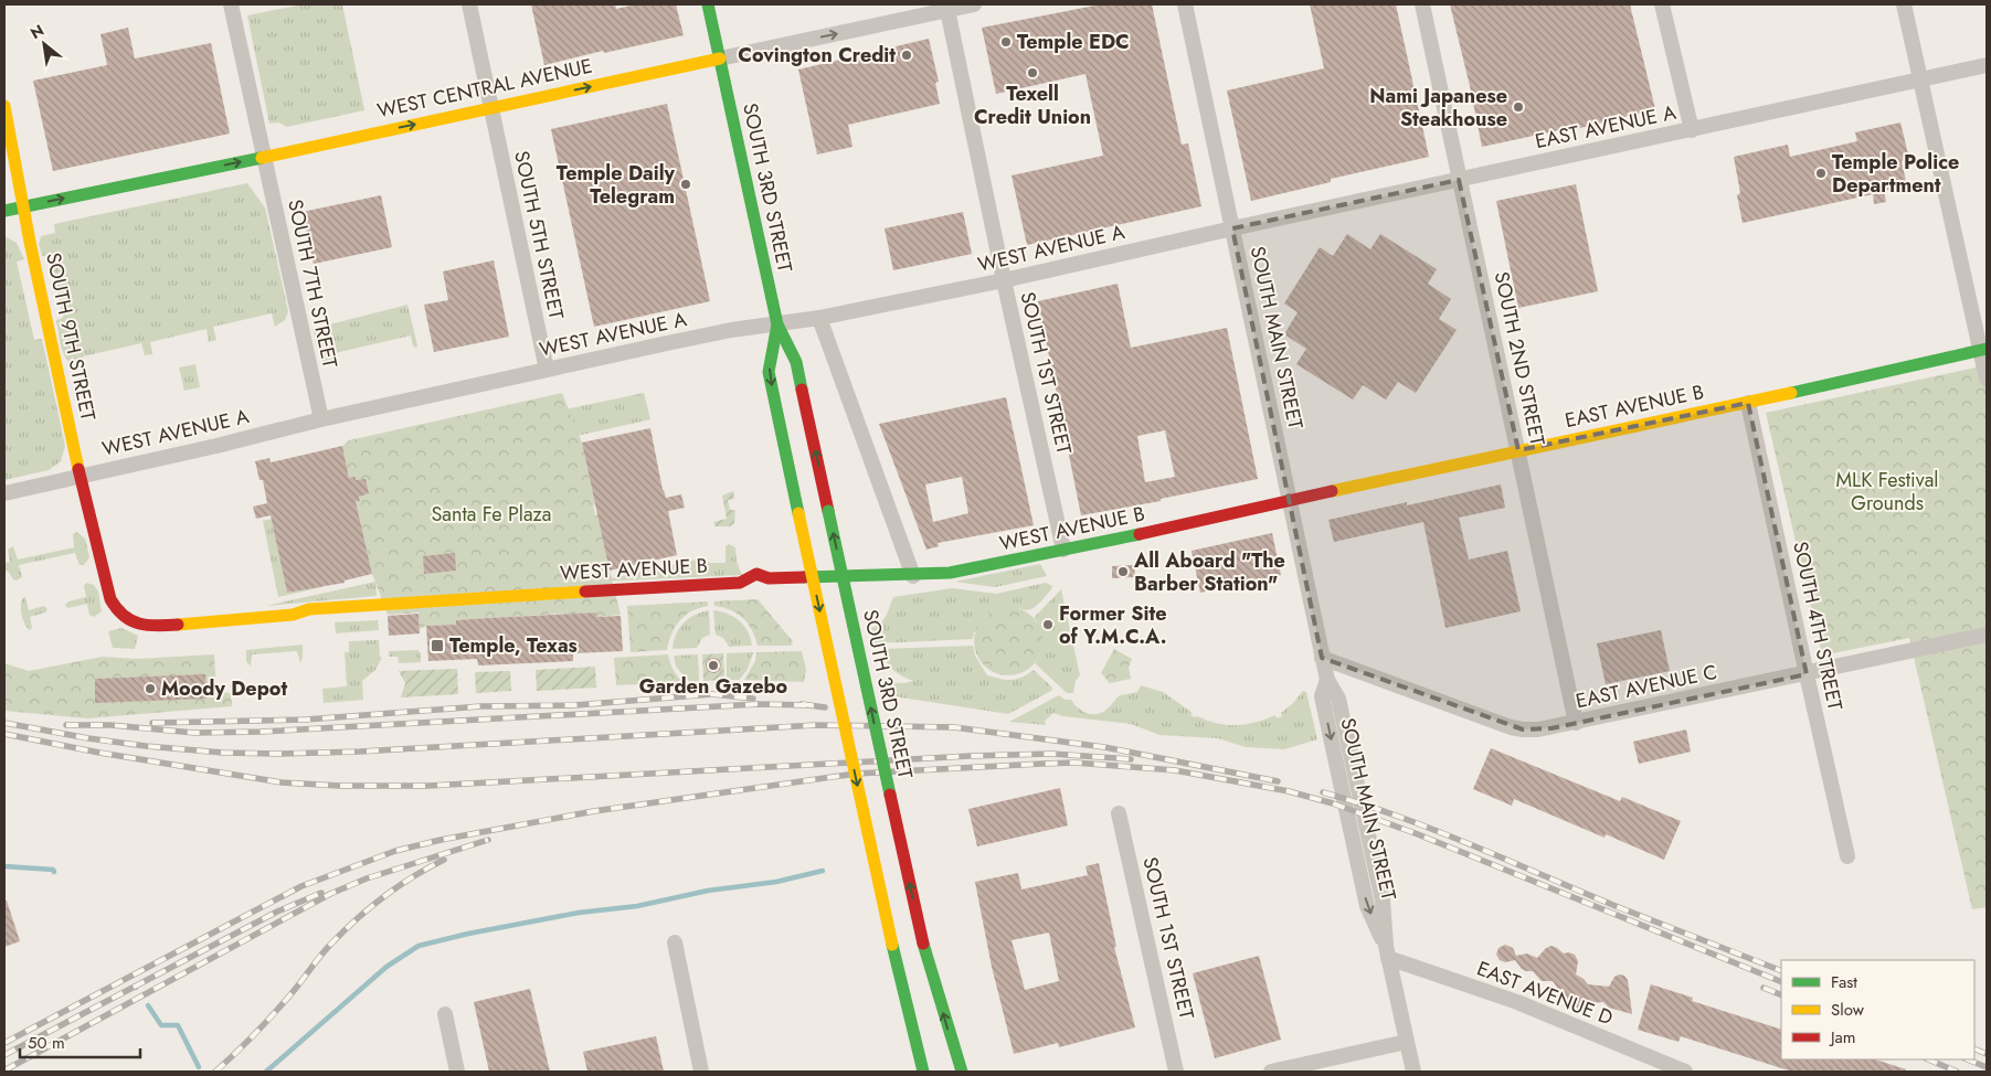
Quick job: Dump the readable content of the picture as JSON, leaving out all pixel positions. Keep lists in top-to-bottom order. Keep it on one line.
{"streets":{"main road":["WEST CENTRAL AVENUE","SOUTH 3RD STREET","SOUTH 9TH STREET","EAST AVENUE B","WEST AVENUE B"],"street":["EAST AVENUE A","SOUTH 5TH STREET","WEST AVENUE A","SOUTH 7TH STREET","SOUTH MAIN STREET","SOUTH 2ND STREET","SOUTH 1ST STREET","SOUTH 4TH STREET","EAST AVENUE C","EAST AVENUE D"]},"crossings":[["WEST CENTRAL AVENUE","SOUTH 3RD STREET"],["WEST CENTRAL AVENUE","SOUTH 5TH STREET"],["WEST CENTRAL AVENUE","SOUTH 7TH STREET"],["WEST CENTRAL AVENUE","SOUTH 9TH STREET"],["WEST CENTRAL AVENUE","SOUTH 1ST STREET"],["EAST AVENUE A","WEST AVENUE A"],["EAST AVENUE A","SOUTH MAIN STREET"],["EAST AVENUE A","SOUTH 2ND STREET"],["SOUTH 3RD STREET","WEST AVENUE A"],["SOUTH 5TH STREET","WEST AVENUE A"],["WEST AVENUE A","SOUTH 7TH STREET"],["WEST AVENUE A","SOUTH 9TH STREET"],["WEST AVENUE A","SOUTH MAIN STREET"],["WEST AVENUE A","SOUTH 1ST STREET"],["WEST AVENUE A","WEST AVENUE B"],["SOUTH 9TH STREET","WEST AVENUE B"],["SOUTH MAIN STREET","EAST AVENUE B"],["SOUTH MAIN STREET","WEST AVENUE B"],["SOUTH MAIN STREET","EAST AVENUE C"],["SOUTH MAIN STREET","EAST AVENUE D"],["SOUTH 2ND STREET","EAST AVENUE B"],["SOUTH 2ND STREET","EAST AVENUE C"],["SOUTH 1ST STREET","WEST AVENUE B"],["EAST AVENUE B","WEST AVENUE B"],["EAST AVENUE B","SOUTH 4TH STREET"],["SOUTH 4TH STREET","EAST AVENUE C"]],"one_way":["WEST CENTRAL AVENUE"],"parks":["MLK Festival Grounds","Santa Fe Plaza"],"places":{"other":["Temple EDC","Covington Credit","Texell Credit Union","Nami Japanese Steakhouse","Temple Police Department","Temple Daily Telegram","All Aboard \"The Barber Station\"","Former Site of Y.M.C.A.","Garden Gazebo","Moody Depot"],"transit":["Temple, Texas"]},"legend":["Fast","Slow","Jam"],"scale_bar":"50 m","north":"top left"}
